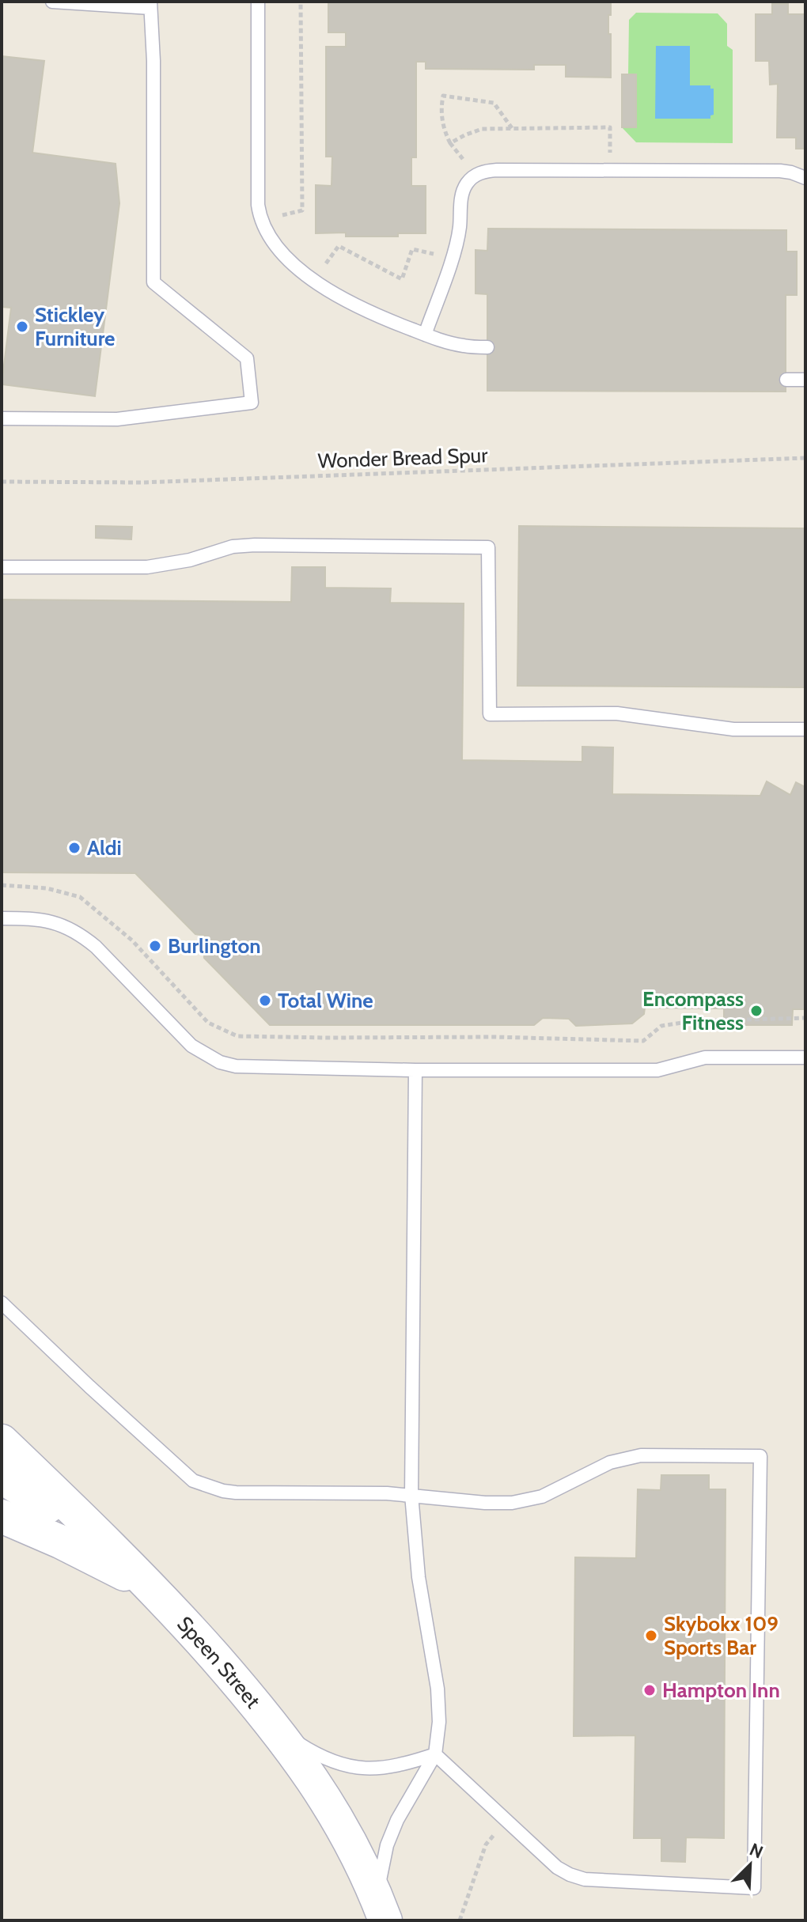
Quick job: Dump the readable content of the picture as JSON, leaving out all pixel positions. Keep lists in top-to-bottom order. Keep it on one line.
{"streets":{"main road":["Speen Street"],"path":["Wonder Bread Spur"]},"places":["Stickley Furniture","Aldi","Burlington","Total Wine","Encompass Fitness","Skybokx 109 Sports Bar","Hampton Inn"],"north":"top right"}
